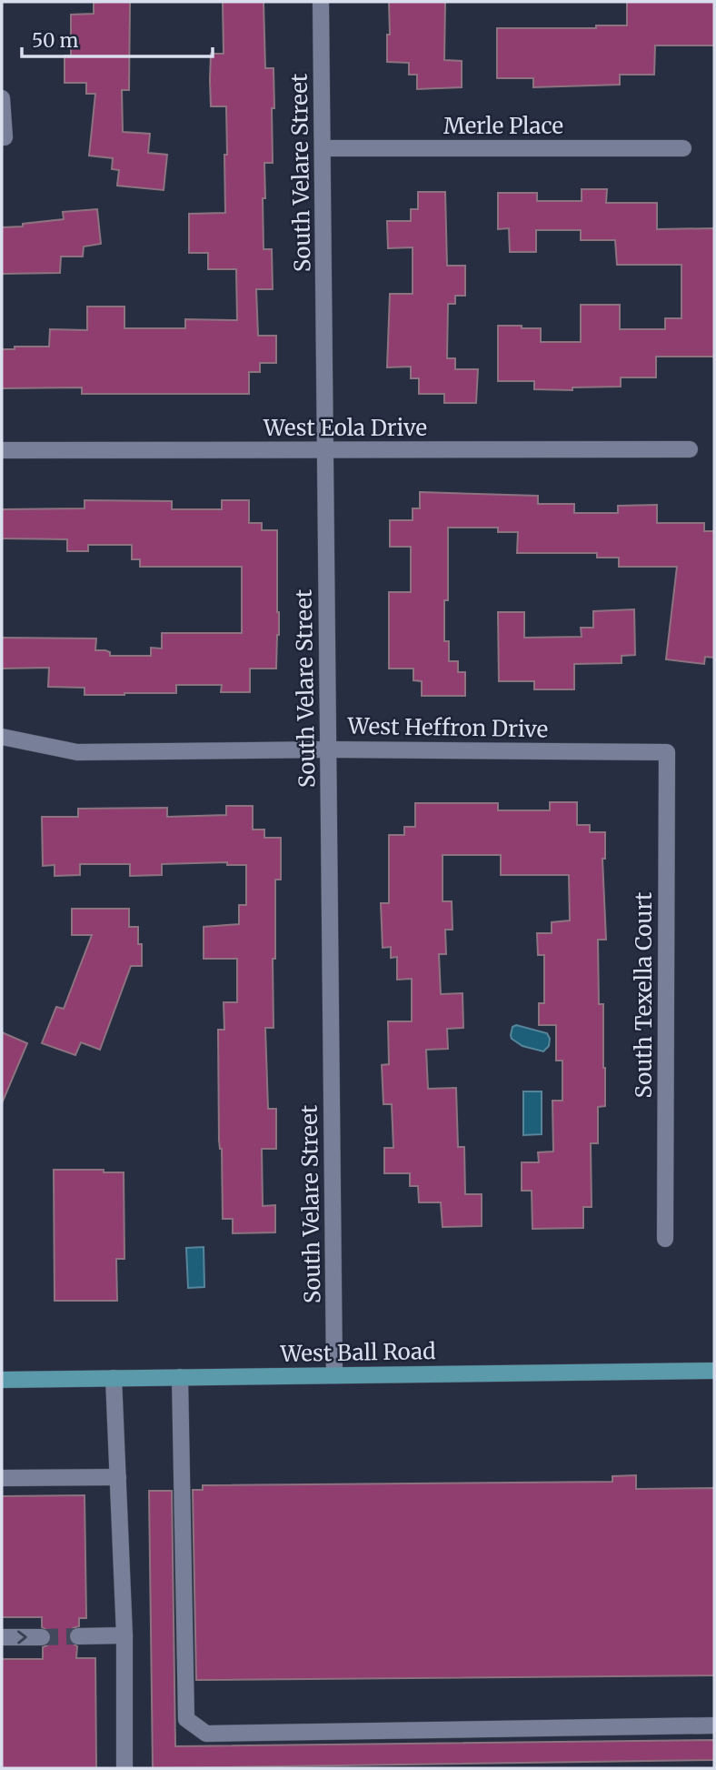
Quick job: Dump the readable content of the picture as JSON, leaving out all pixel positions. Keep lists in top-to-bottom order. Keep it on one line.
{"streets":{"main road":["West Ball Road"],"street":["Merle Place","South Velare Street","West Eola Drive","West Heffron Drive","South Texella Court"]},"crossings":[["Merle Place","South Velare Street"],["South Velare Street","West Eola Drive"],["South Velare Street","West Heffron Drive"],["South Velare Street","West Ball Road"],["West Heffron Drive","South Texella Court"]],"scale_bar":"50 m"}
